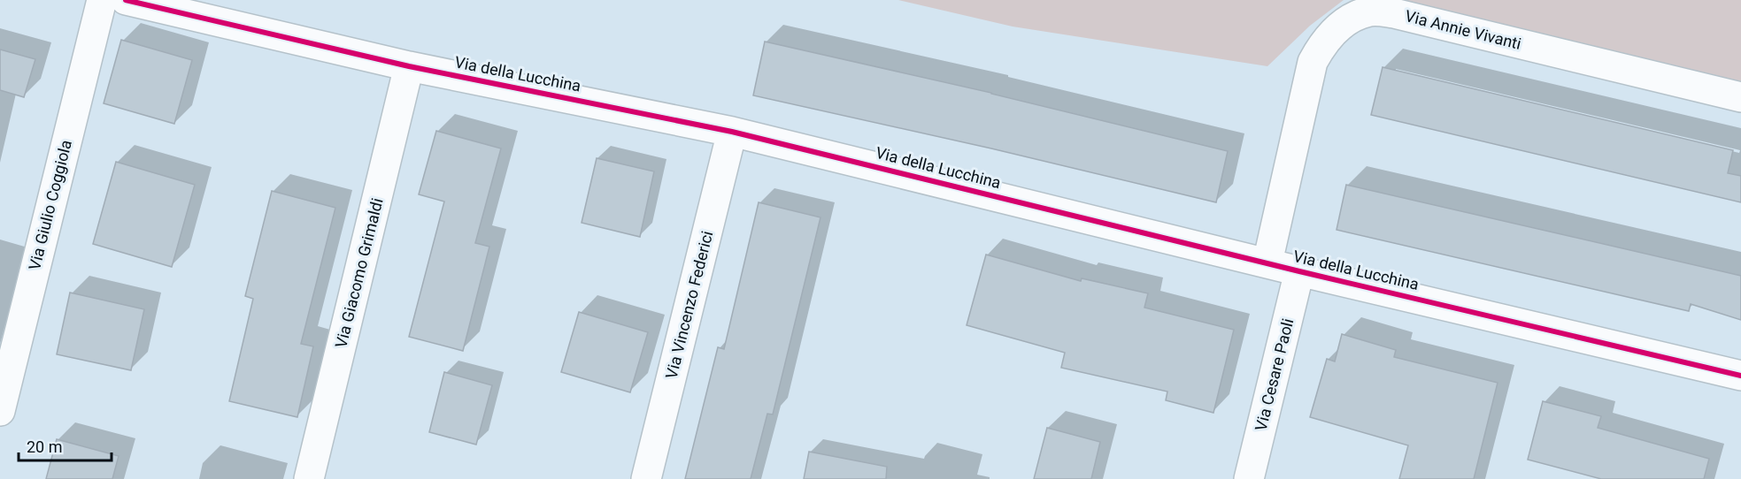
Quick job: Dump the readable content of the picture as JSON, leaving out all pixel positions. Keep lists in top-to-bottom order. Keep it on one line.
{"streets":{"street":["Via Annie Vivanti","Via della Lucchina","Via Giulio Coggiola","Via Giacomo Grimaldi","Via Vincenzo Federici","Via Cesare Paoli"]},"crossings":[["Via Annie Vivanti","Via della Lucchina"],["Via della Lucchina","Via Giacomo Grimaldi"],["Via della Lucchina","Via Vincenzo Federici"],["Via della Lucchina","Via Cesare Paoli"]],"scale_bar":"20 m"}
